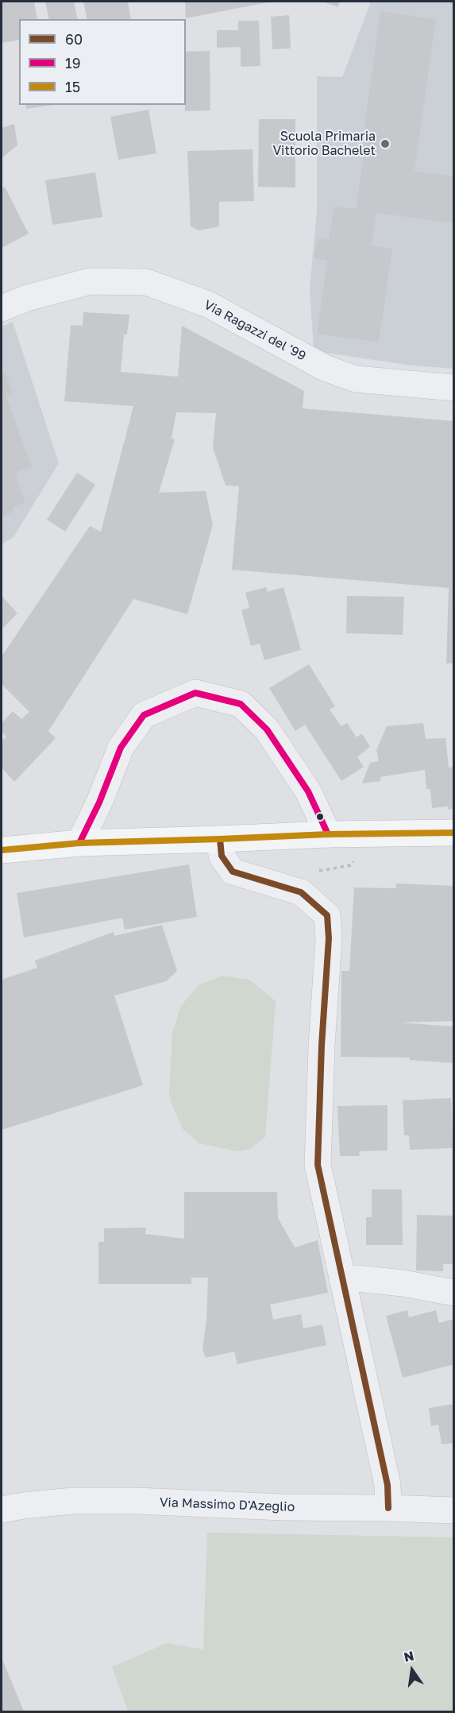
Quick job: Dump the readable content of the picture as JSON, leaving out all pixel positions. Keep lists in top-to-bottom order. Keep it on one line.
{"streets":{"street":["Via Ragazzi del '99","Via Massimo D'Azeglio"]},"places":["Scuola Primaria Vittorio Bachelet"],"lines":["transit line 19","transit line 15","transit line 60"],"legend":["60","19","15"],"north":"top"}
